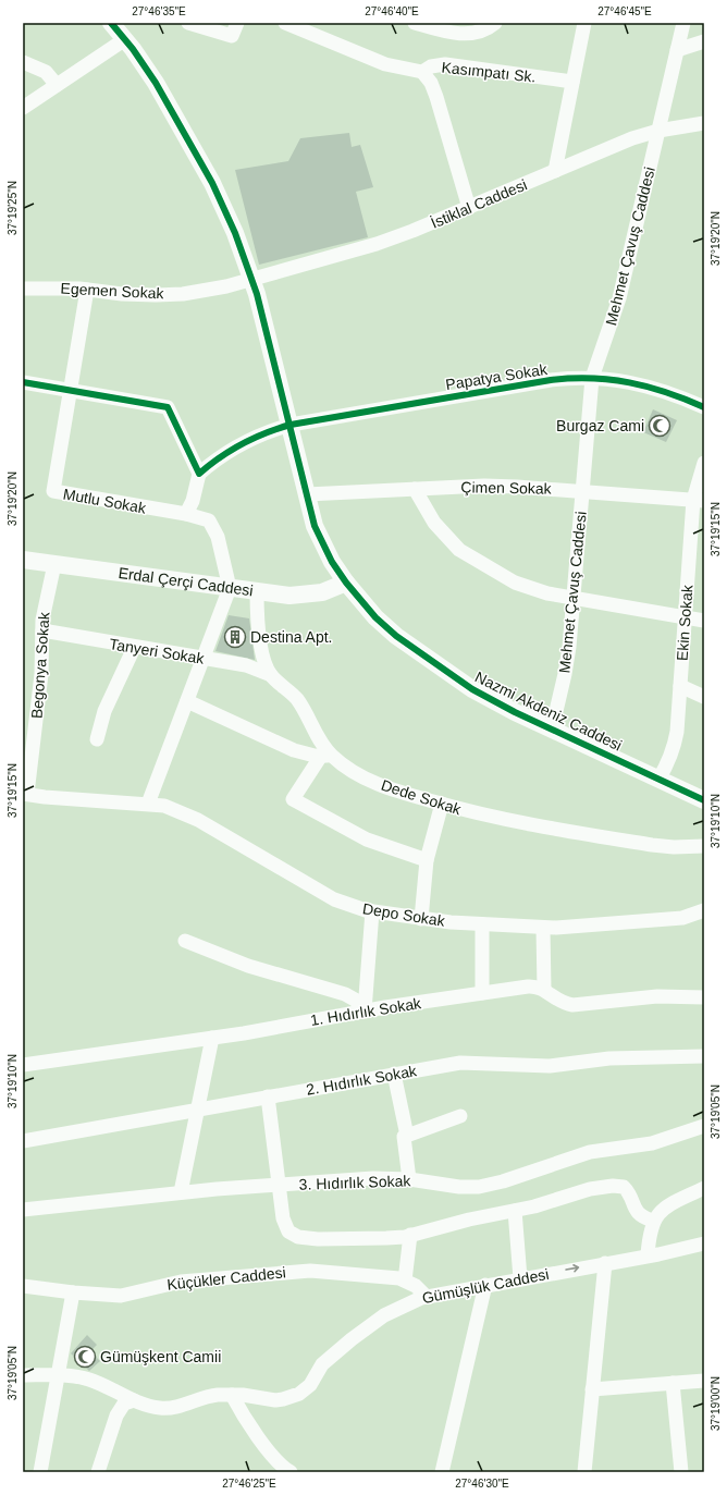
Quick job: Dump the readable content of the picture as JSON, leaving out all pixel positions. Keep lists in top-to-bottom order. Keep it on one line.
{"streets":{"street":["Kasımpatı Sk.","İstiklal Caddesi","Mehmet Çavuş Caddesi","Egemen Sokak","Papatya Sokak","Çimen Sokak","Mutlu Sokak","Erdal Çerçi Caddesi","Ekin Sokak","Tanyeri Sokak","Begonya Sokak","Nazmi Akdeniz Caddesi","Dede Sokak","Depo Sokak","1. Hıdırlık Sokak","2. Hıdırlık Sokak","3. Hıdırlık Sokak","Küçükler Caddesi","Gümüşlük Caddesi"]},"crossings":[["İstiklal Caddesi","Mehmet Çavuş Caddesi"],["İstiklal Caddesi","Egemen Sokak"],["İstiklal Caddesi","Nazmi Akdeniz Caddesi"],["Mehmet Çavuş Caddesi","Papatya Sokak"],["Mehmet Çavuş Caddesi","Çimen Sokak"],["Mehmet Çavuş Caddesi","Nazmi Akdeniz Caddesi"],["Egemen Sokak","Mutlu Sokak"],["Egemen Sokak","Nazmi Akdeniz Caddesi"],["Papatya Sokak","Nazmi Akdeniz Caddesi"],["Çimen Sokak","Ekin Sokak"],["Çimen Sokak","Nazmi Akdeniz Caddesi"],["Mutlu Sokak","Erdal Çerçi Caddesi"],["Erdal Çerçi Caddesi","Begonya Sokak"],["Erdal Çerçi Caddesi","Nazmi Akdeniz Caddesi"],["Ekin Sokak","Nazmi Akdeniz Caddesi"],["Tanyeri Sokak","Begonya Sokak"],["Tanyeri Sokak","Dede Sokak"],["Begonya Sokak","Depo Sokak"],["Küçükler Caddesi","Gümüşlük Caddesi"]],"places":{"mosque":["Burgaz Cami","Gümüşkent Camii"],"building":["Destina Apt."]},"coordinates":["27°46'35\"E","27°46'40\"E","27°46'45\"E","37°19'25\"N","37°19'20\"N","37°19'15\"N","37°19'10\"N","37°19'05\"N","37°19'00\"N","27°46'25\"E","27°46'30\"E"]}
